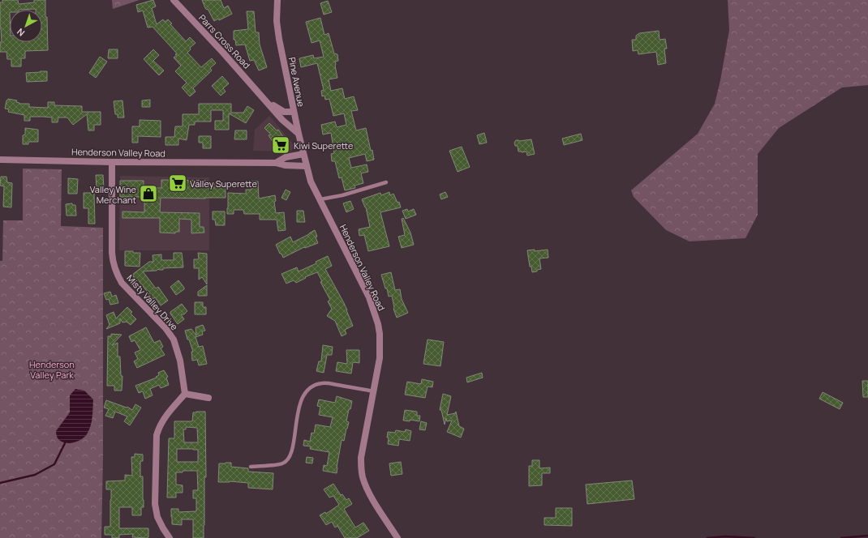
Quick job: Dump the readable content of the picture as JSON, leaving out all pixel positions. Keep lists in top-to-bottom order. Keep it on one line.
{"streets":{"street":["Parrs Cross Road","Pine Avenue","Henderson Valley Road","Misty Valley Drive"]},"crossings":[["Parrs Cross Road","Pine Avenue"],["Pine Avenue","Henderson Valley Road"],["Henderson Valley Road","Misty Valley Drive"]],"parks":["Henderson Valley Park"],"places":{"supermarket":["Kiwi Superette","Valley Superette"],"shop":["Valley Wine Merchant"]},"north":"bottom left"}
